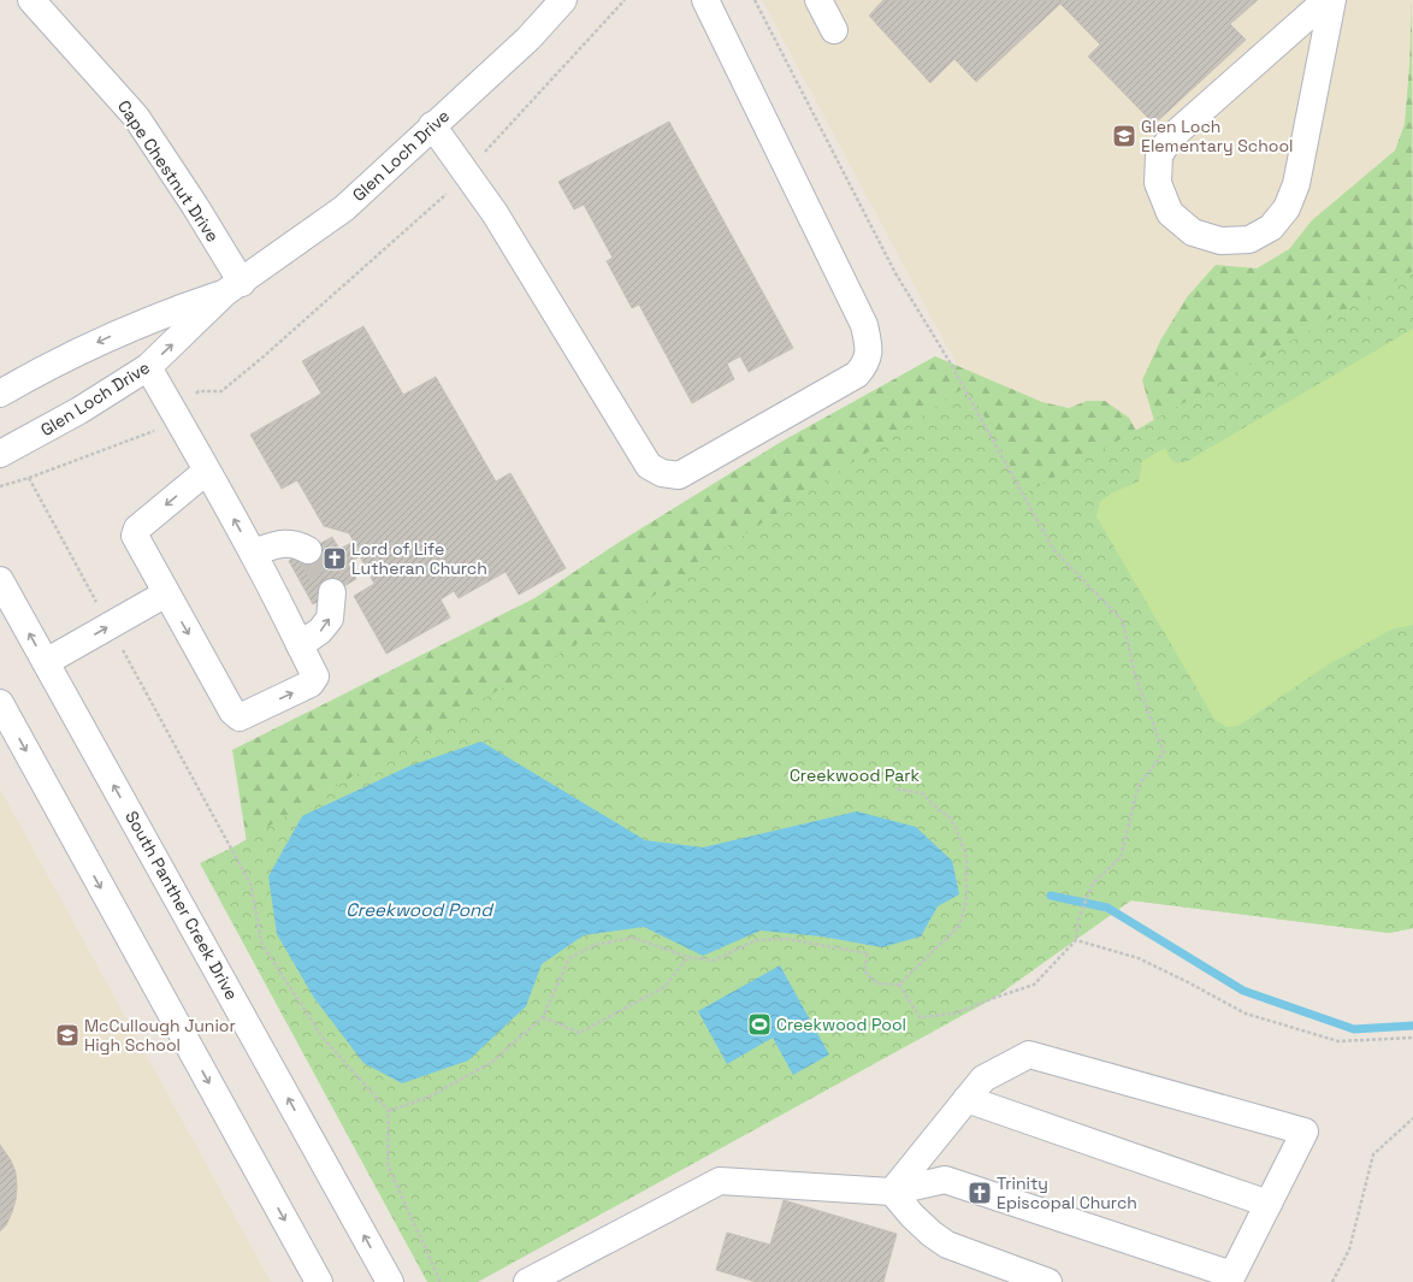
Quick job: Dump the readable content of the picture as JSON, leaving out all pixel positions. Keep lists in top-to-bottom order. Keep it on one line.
{"streets":{"street":["Glen Loch Drive","Cape Chestnut Drive","South Panther Creek Drive"]},"crossings":[["Glen Loch Drive","Cape Chestnut Drive"]],"water":["Creekwood Pond"],"parks":["Creekwood Park"],"places":{"school or university":["Glen Loch Elementary School","McCullough Junior High School"],"church":["Lord of Life Lutheran Church","Trinity Episcopal Church"],"sports":["Creekwood Pool"]}}
